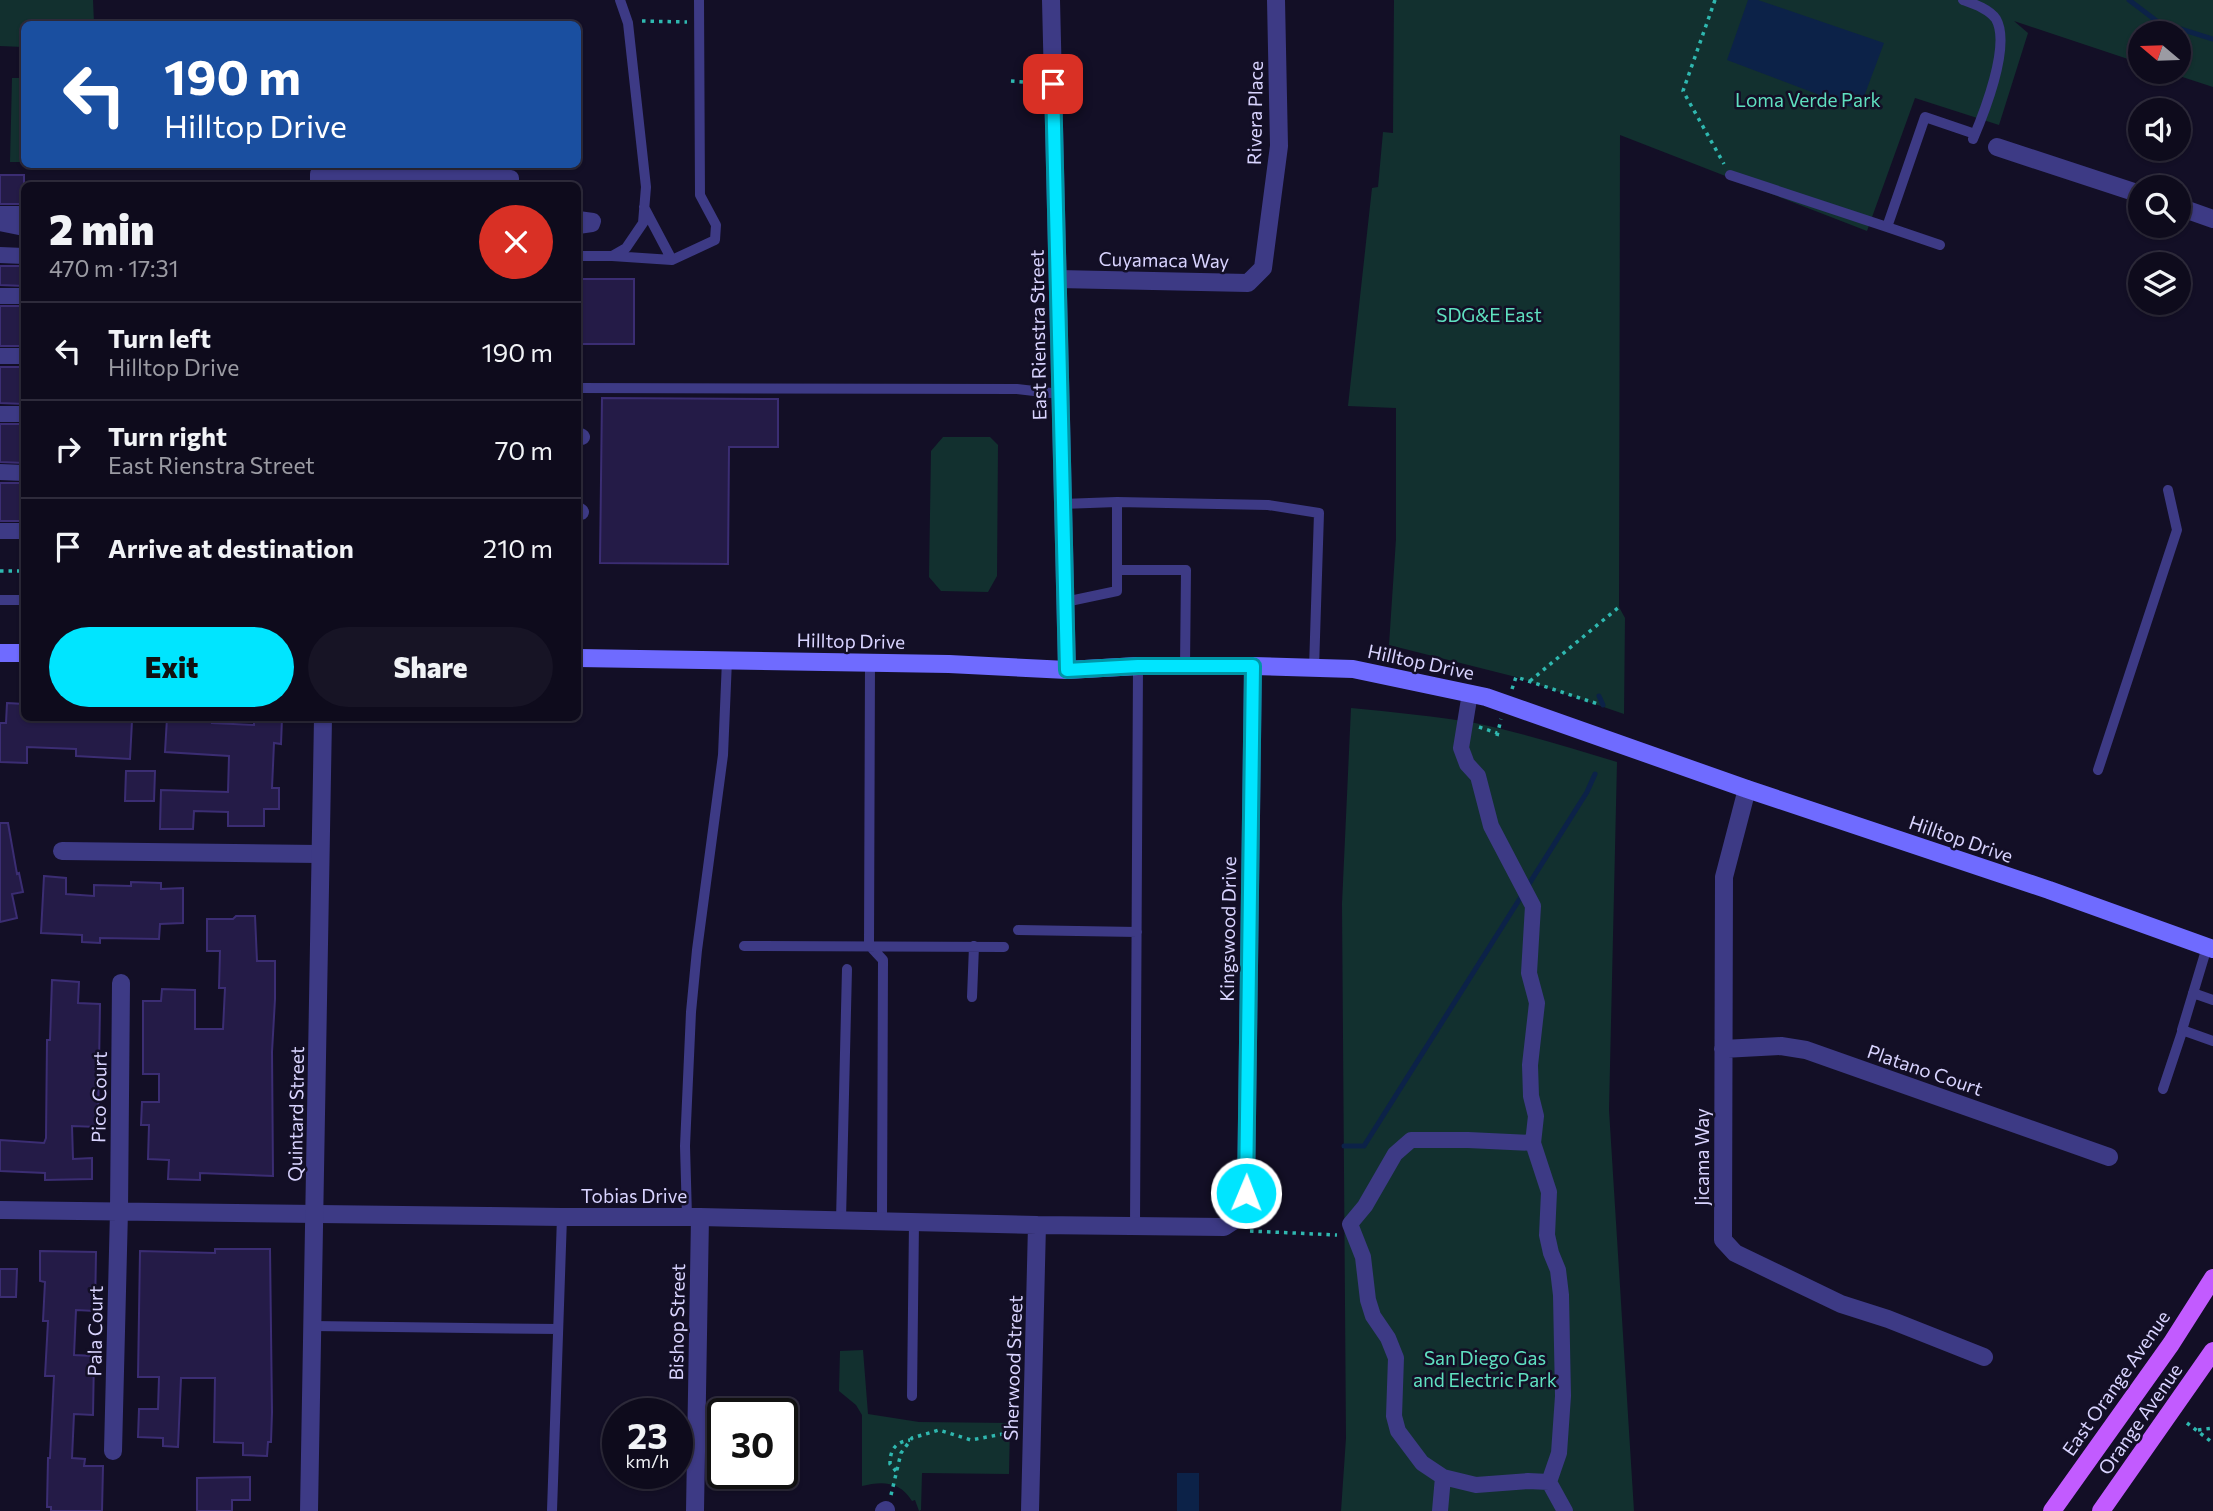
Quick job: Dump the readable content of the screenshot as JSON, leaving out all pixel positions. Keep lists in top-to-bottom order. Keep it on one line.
{"streets":{"main road":["Hilltop Drive","East Orange Avenue","Orange Avenue"],"street":["Rivera Place","Cuyamaca Way","East Rienstra Street","Kingswood Drive","Platano Court","Pico Court","Quintard Street","Jicama Way","Tobias Drive","Bishop Street","Pala Court","Sherwood Street"]},"crossings":[["Rivera Place","Cuyamaca Way"],["Cuyamaca Way","East Rienstra Street"],["East Rienstra Street","Hilltop Drive"],["Hilltop Drive","Kingswood Drive"],["Hilltop Drive","Jicama Way"],["Kingswood Drive","Tobias Drive"],["Platano Court","Jicama Way"],["Pico Court","Tobias Drive"],["Pico Court","Pala Court"],["Quintard Street","Tobias Drive"],["Tobias Drive","Bishop Street"],["Tobias Drive","Pala Court"],["Tobias Drive","Sherwood Street"]],"parks":["Loma Verde Park","SDG&E East","San Diego Gas and Electric Park"],"north":"left","page":{"turn":["190 m","Hilltop Drive"],"heading":["2 min","470 m · 17:31"],"list":[{"name":"Turn left","note":"Hilltop Drive","value":"190 m"},{"name":"Turn right","note":"East Rienstra Street","value":"70 m"},{"name":"Arrive at destination","value":"210 m"}],"buttons":["Exit","Share"],"speed":"23 km/h","limit":"30"}}
